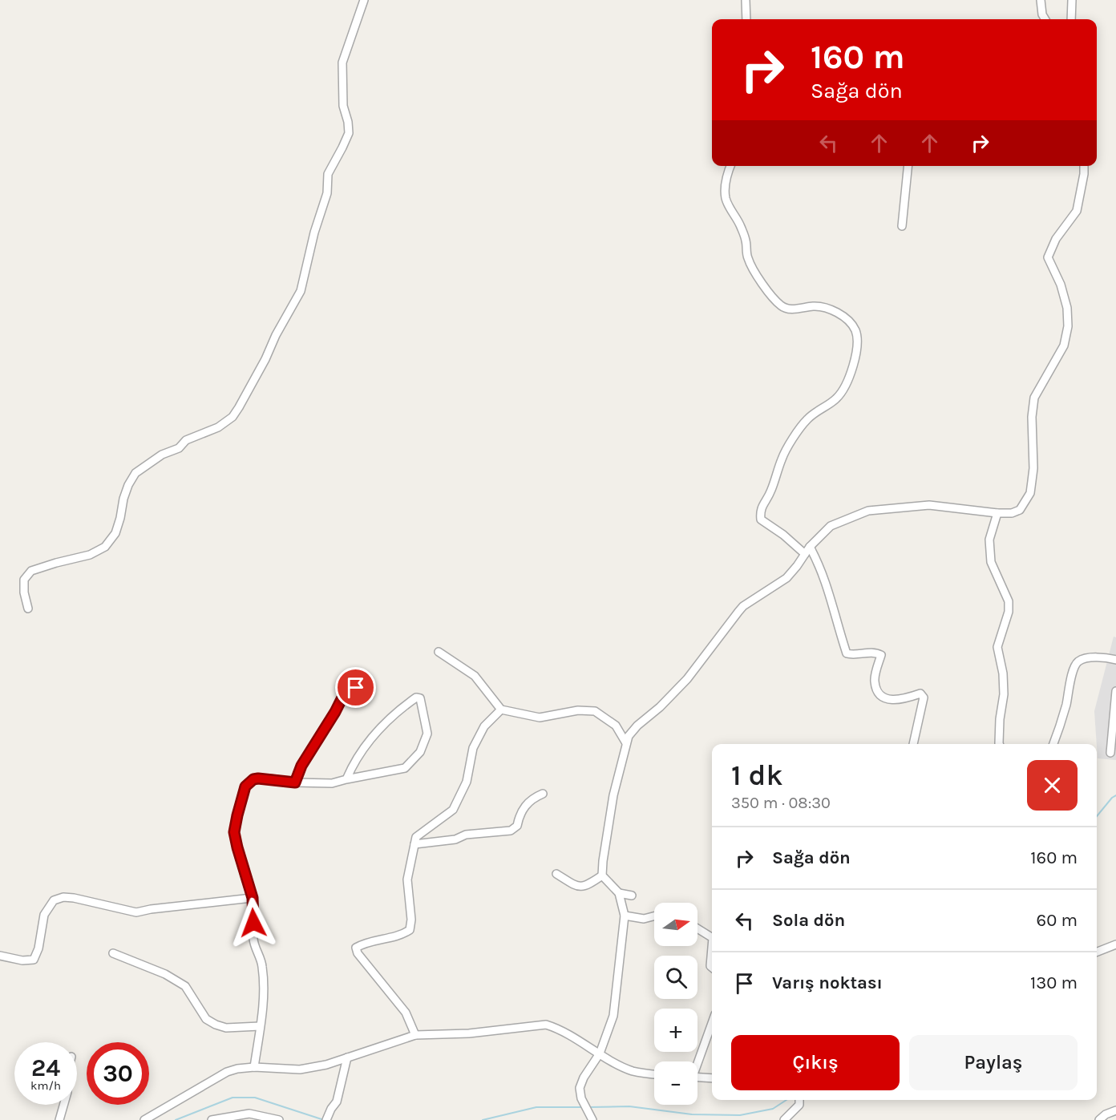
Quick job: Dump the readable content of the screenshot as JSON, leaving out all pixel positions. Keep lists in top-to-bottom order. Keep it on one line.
{"north":"right","page":{"turn":["160 m","Sağa dön"],"heading":["1 dk","350 m · 08:30"],"list":[{"name":"Sağa dön","value":"160 m"},{"name":"Sola dön","value":"60 m"},{"name":"Varış noktası","value":"130 m"}],"map_buttons":["+","−"],"buttons":["Çıkış","Paylaş"],"speed":"24 km/h","limit":"30"}}
